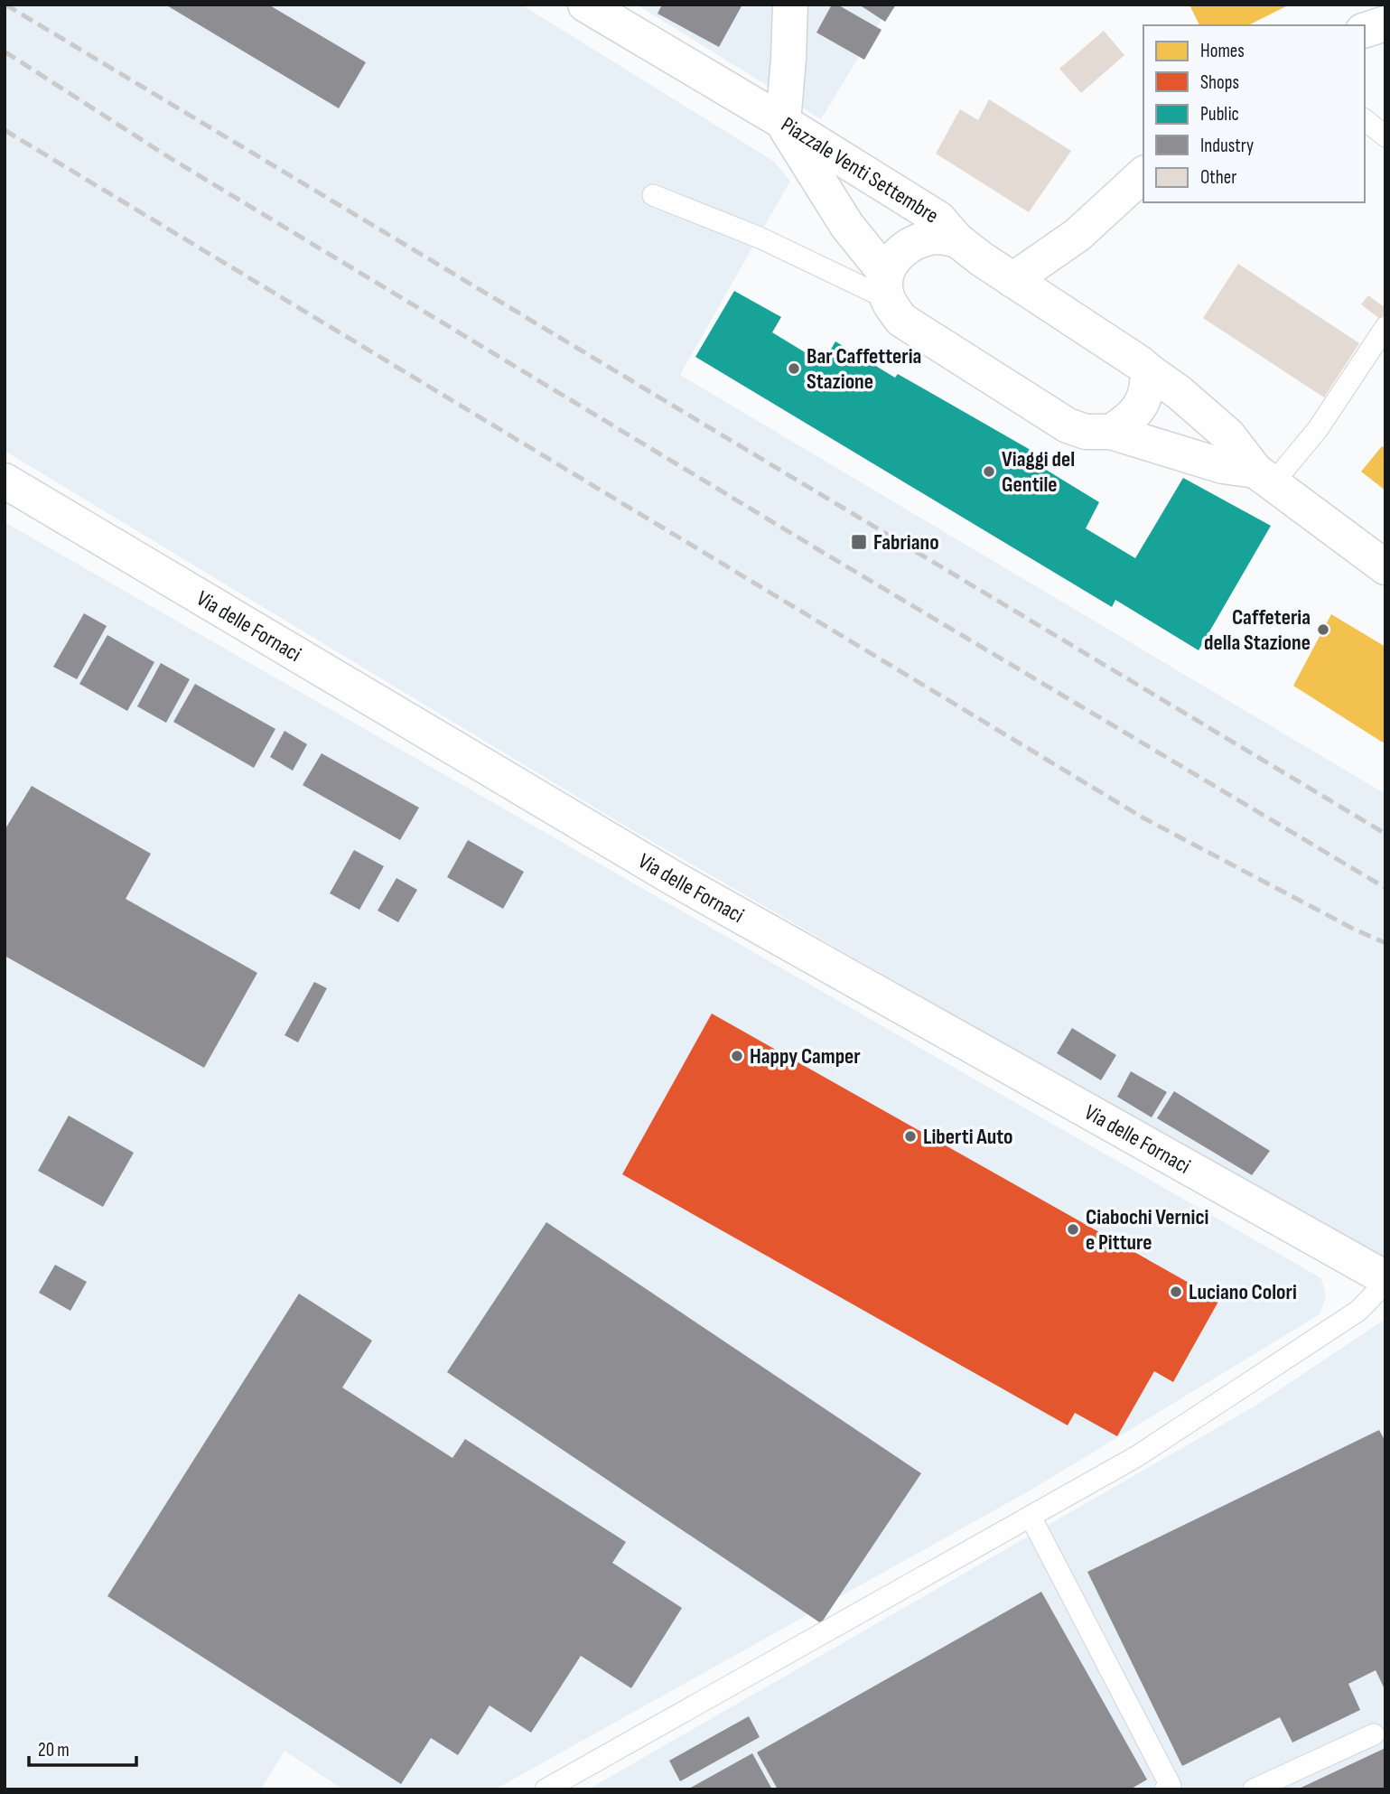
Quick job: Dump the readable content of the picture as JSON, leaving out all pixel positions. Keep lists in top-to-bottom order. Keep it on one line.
{"streets":{"street":["Piazzale Venti Settembre","Via delle Fornaci"]},"places":{"other":["Bar Caffetteria Stazione","Viaggi del Gentile","Caffeteria della Stazione","Happy Camper","Liberti Auto","Ciabochi Vernici e Pitture","Luciano Colori"],"transit":["Fabriano"]},"legend":["Homes","Shops","Public","Industry","Other"],"scale_bar":"20 m"}
